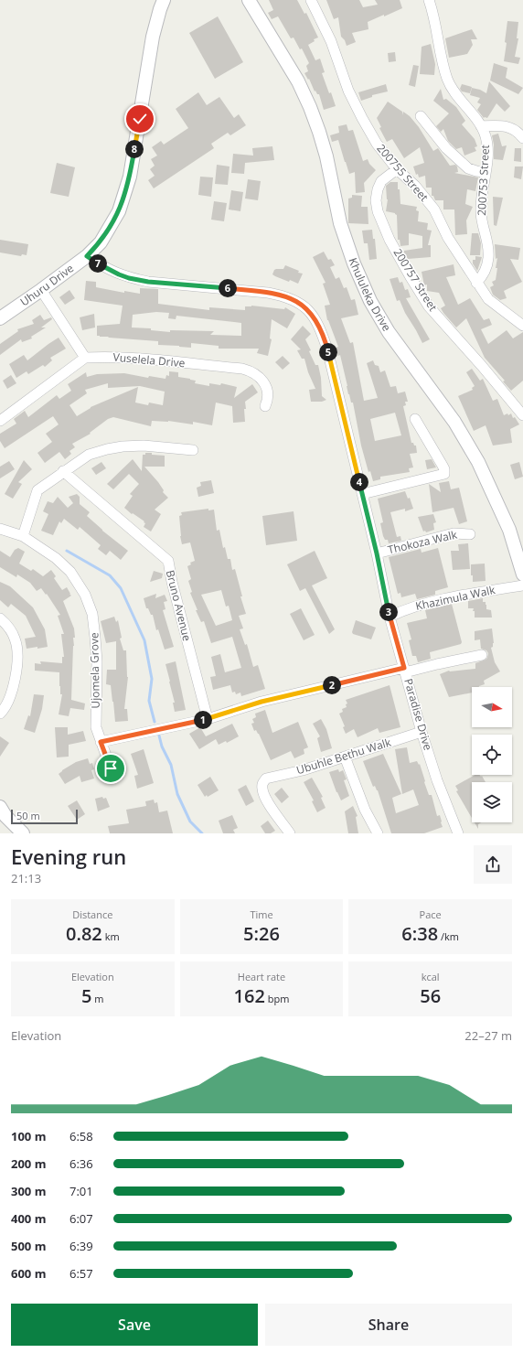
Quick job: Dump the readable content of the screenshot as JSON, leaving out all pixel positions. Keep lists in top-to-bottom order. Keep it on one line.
{"streets":{"street":["200755 Street","200753 Street","200757 Street","Uhuru Drive","Khululeka Drive","Vuselela Drive","Thokoza Walk","Khazimula Walk","Bruno Avenue","Ujomela Grove","Paradise Drive","Ubuhle Bethu Walk"]},"crossings":[["200755 Street","200753 Street"],["200755 Street","200757 Street"],["Uhuru Drive","Paradise Drive"],["Thokoza Walk","Paradise Drive"],["Khazimula Walk","Paradise Drive"],["Paradise Drive","Ubuhle Bethu Walk"]],"scale_bar":"50 m","north":"right","page":{"pins":["8","7","6","5","4","3","2","1"],"scale":"50 m","heading":["Evening run","21:13"],"stats":[["Distance","0.82 km"],["Time","5:26"],["Pace","6:38 /km"],["Elevation","5 m"],["Heart rate","162 bpm"],["kcal","56"]],"chart":["Elevation","22–27 m"],"list":[{"name":"100 m","note":"6:58"},{"name":"200 m","note":"6:36"},{"name":"300 m","note":"7:01"},{"name":"400 m","note":"6:07"},{"name":"500 m","note":"6:39"},{"name":"600 m","note":"6:57"}],"buttons":["Save","Share"]}}
